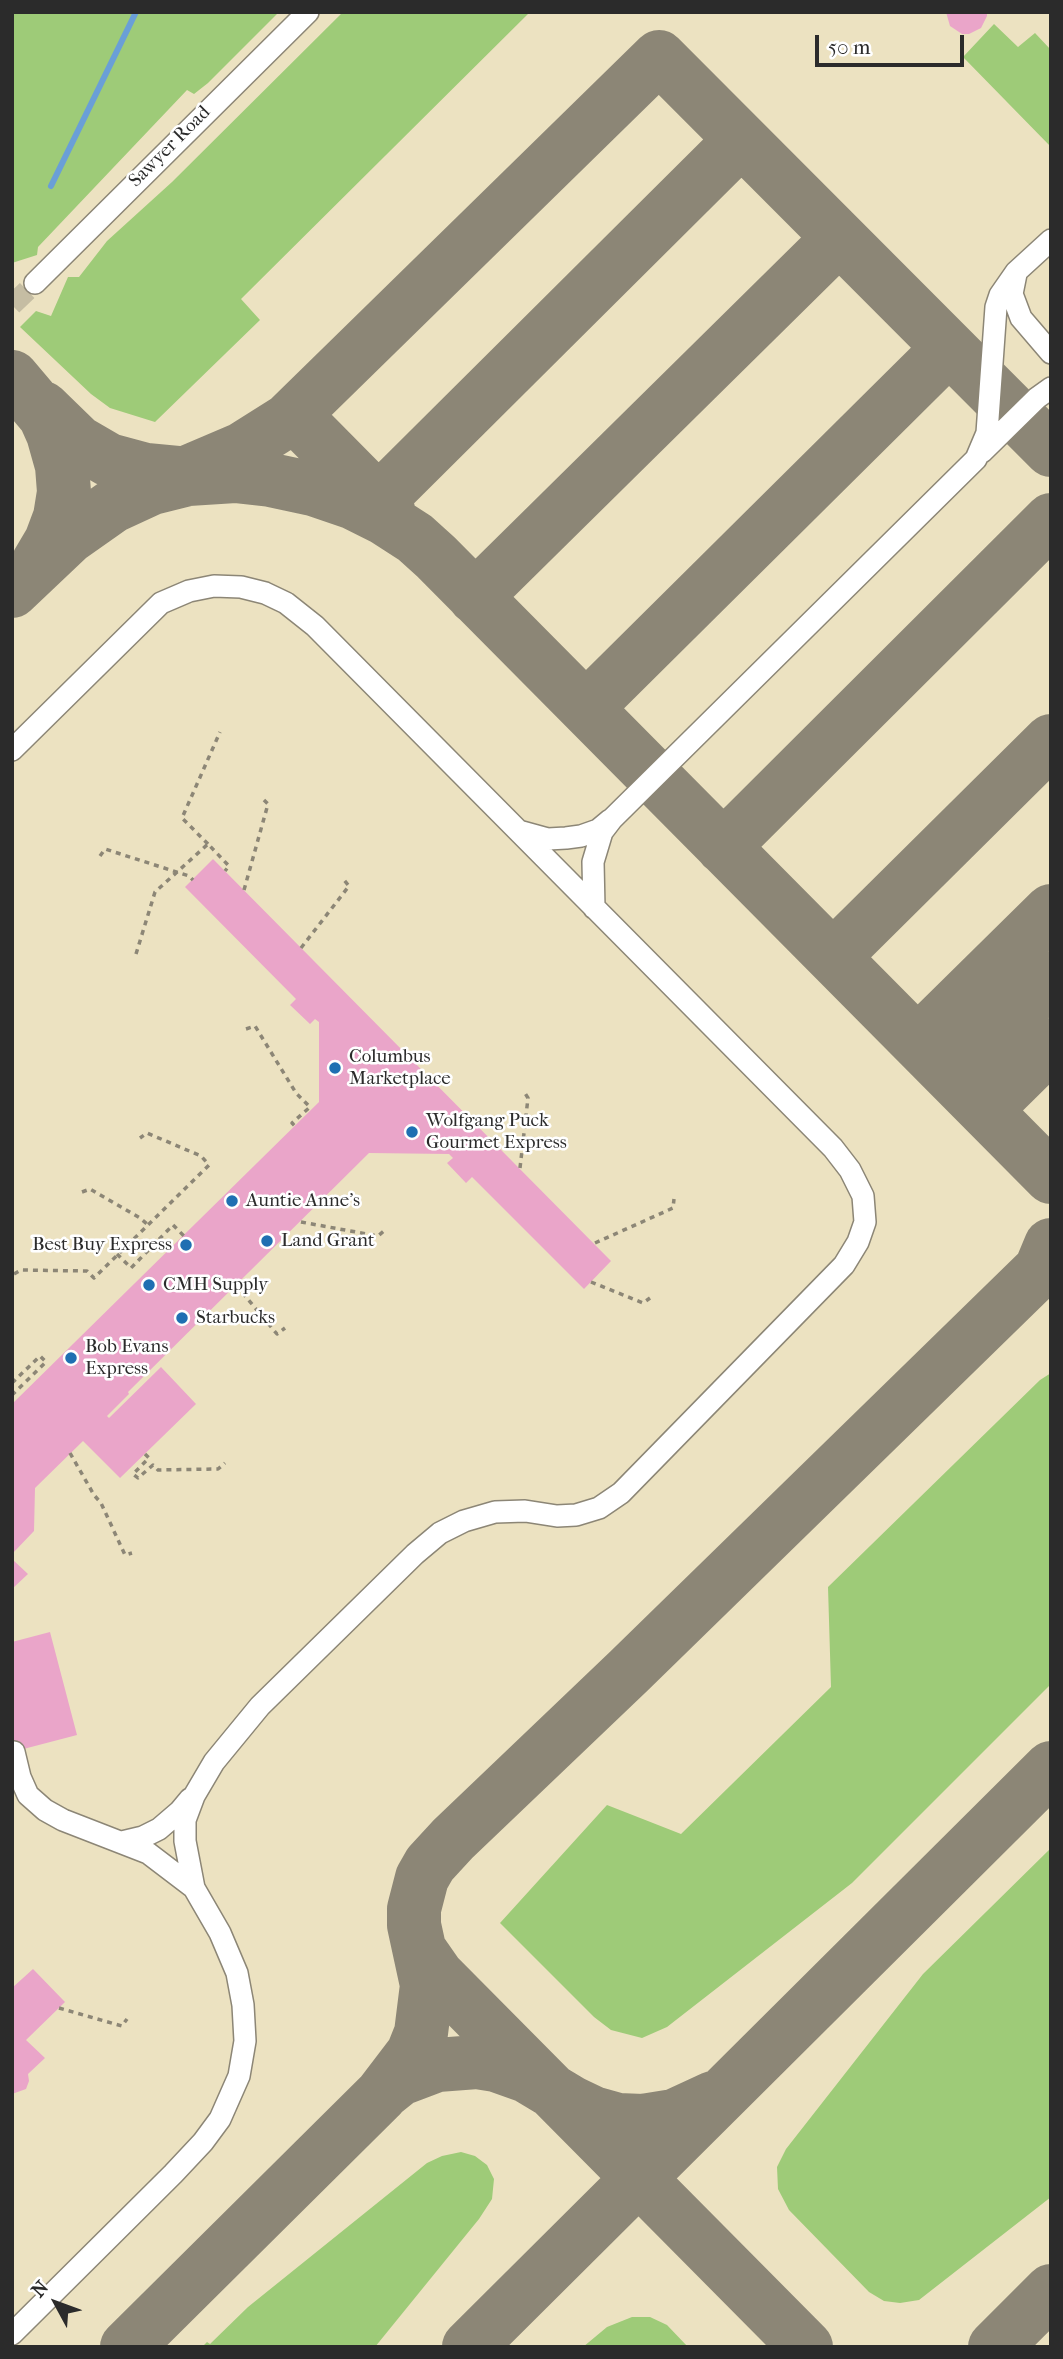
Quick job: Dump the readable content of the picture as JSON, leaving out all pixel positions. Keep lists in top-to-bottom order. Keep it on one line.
{"streets":{"street":["Sawyer Road"]},"places":["Columbus Marketplace","Wolfgang Puck Gourmet Express","Auntie Anne's","Land Grant","Best Buy Express","CMH Supply","Starbucks","Bob Evans Express"],"scale_bar":"50 m","north":"top left"}
